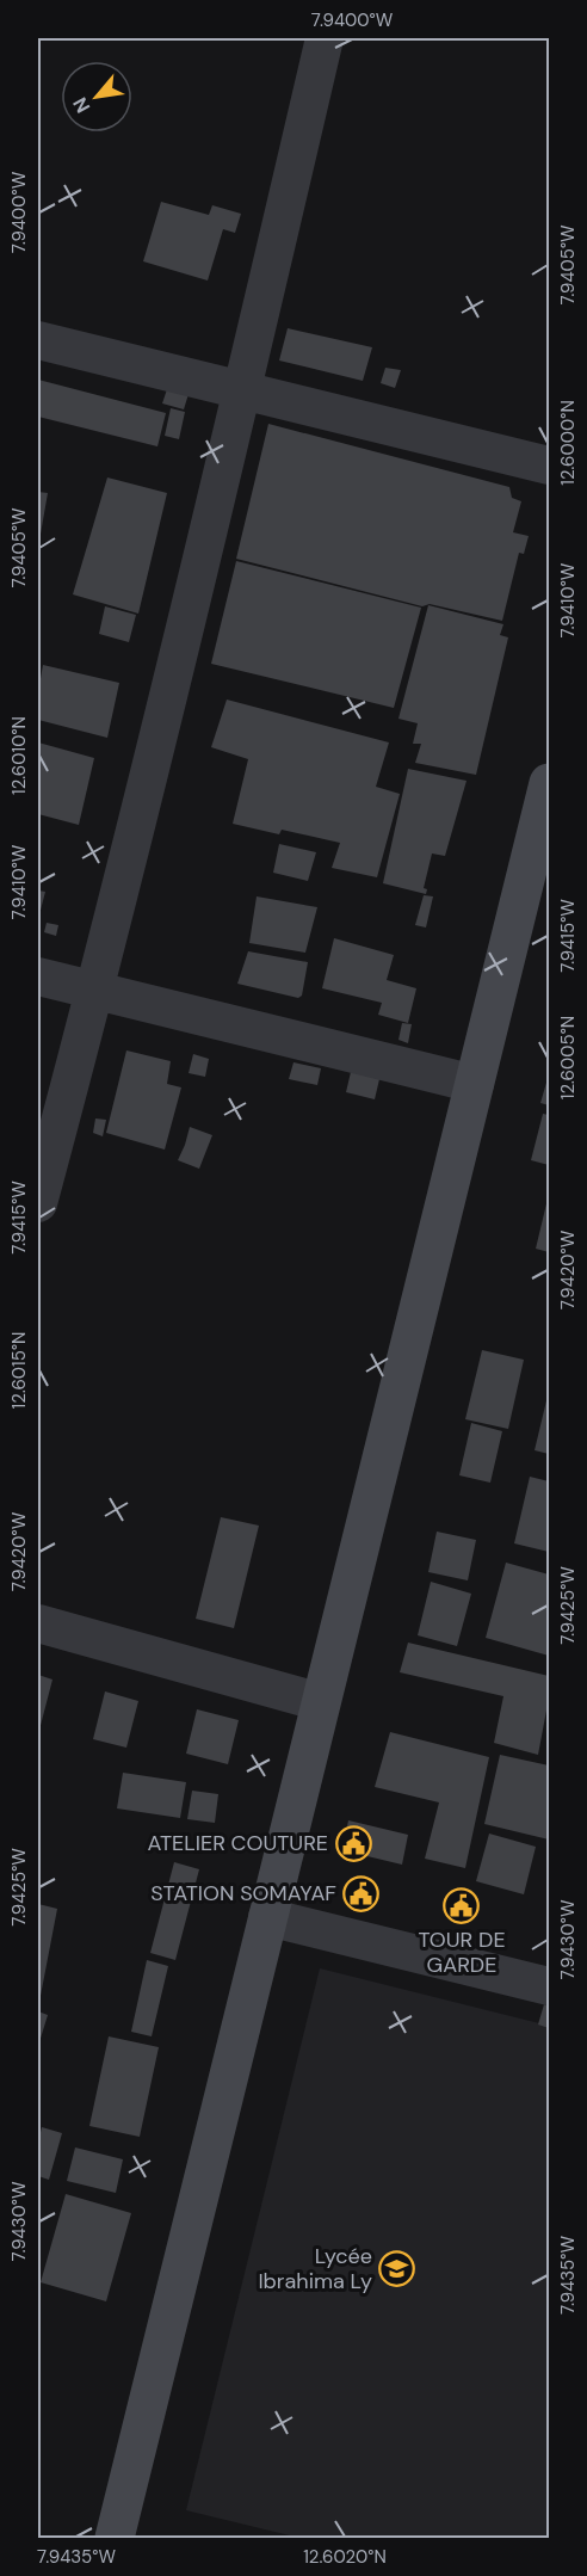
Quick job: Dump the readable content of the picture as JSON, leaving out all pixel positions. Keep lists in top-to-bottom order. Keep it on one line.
{"places":{"public building":["ATELIER COUTURE","STATION SOMAYAF","TOUR DE GARDE"],"school or university":["Lycée Ibrahima Ly"]},"north":"bottom left","coordinates":["7.9400°W","7.9405°W","12.6000°N","7.9410°W","12.6010°N","7.9415°W","12.6005°N","7.9420°W","12.6015°N","7.9425°W","7.9430°W","7.9435°W","12.6020°N"]}
